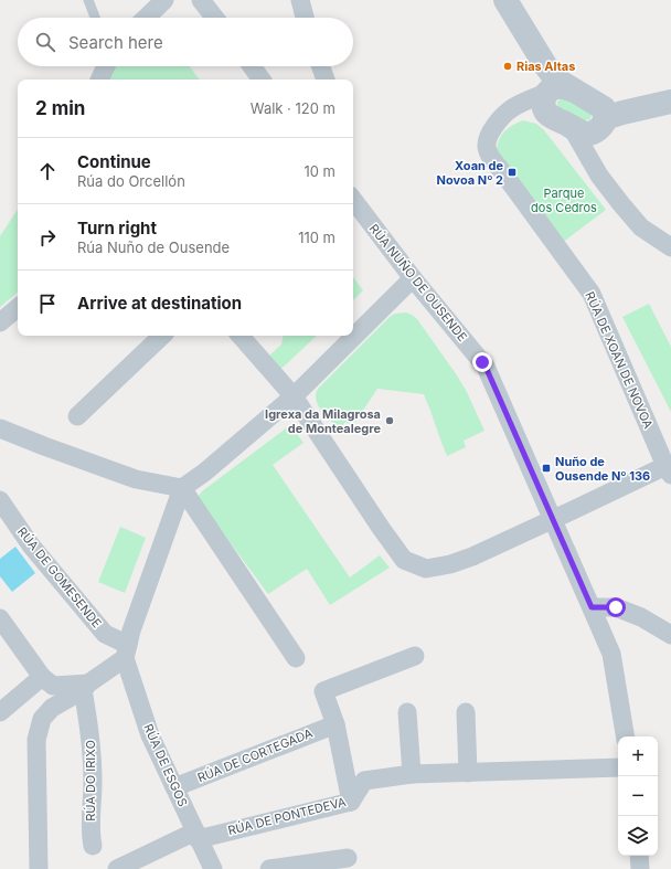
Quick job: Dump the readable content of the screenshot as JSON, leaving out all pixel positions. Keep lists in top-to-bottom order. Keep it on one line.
{"streets":{"street":["RÚA NUÑO DE OUSENDE","RÚA DE XOAN DE NOVOA","RÚA DE GOMESENDE","RÚA DE CORTEGADA","RÚA DE ESGOS","RÚA DO IRIXO","RÚA DE PONTEDEVA"]},"crossings":[["RÚA DE GOMESENDE","RÚA DE ESGOS"],["RÚA DE CORTEGADA","RÚA DE ESGOS"],["RÚA DE CORTEGADA","RÚA DE PONTEDEVA"],["RÚA DE ESGOS","RÚA DE PONTEDEVA"]],"parks":["Parque dos Cedros"],"places":{"other":["Rias Altas","Igrexa da Milagrosa de Montealegre"],"transit":["Xoan de Novoa Nº 2","Nuño de Ousende Nº 136"]},"page":{"search":"Search here","heading":["2 min","Walk · 120 m"],"list":[["Continue","Rúa do Orcellón","10 m"],["Turn right","Rúa Nuño de Ousende","110 m"],"Arrive at destination"],"map_buttons":["+","−"]}}
